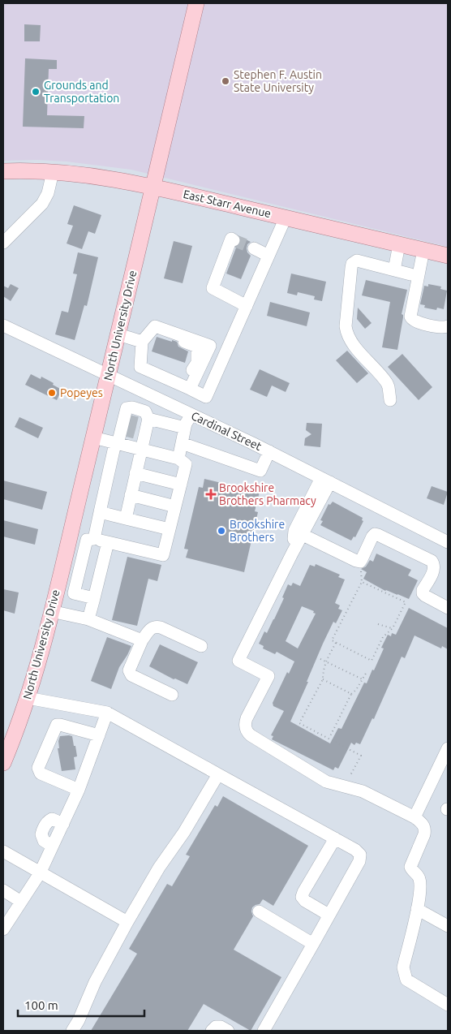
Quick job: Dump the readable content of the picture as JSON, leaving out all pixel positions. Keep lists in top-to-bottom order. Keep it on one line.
{"streets":{"main road":["East Starr Avenue","North University Drive"],"street":["Cardinal Street"]},"crossings":[["East Starr Avenue","North University Drive"],["North University Drive","Cardinal Street"]],"places":{"other":["Stephen F. Austin State University","Grounds and Transportation","Popeyes","Brookshire Brothers"],"health":["Brookshire Brothers Pharmacy"]},"scale_bar":"100 m"}
